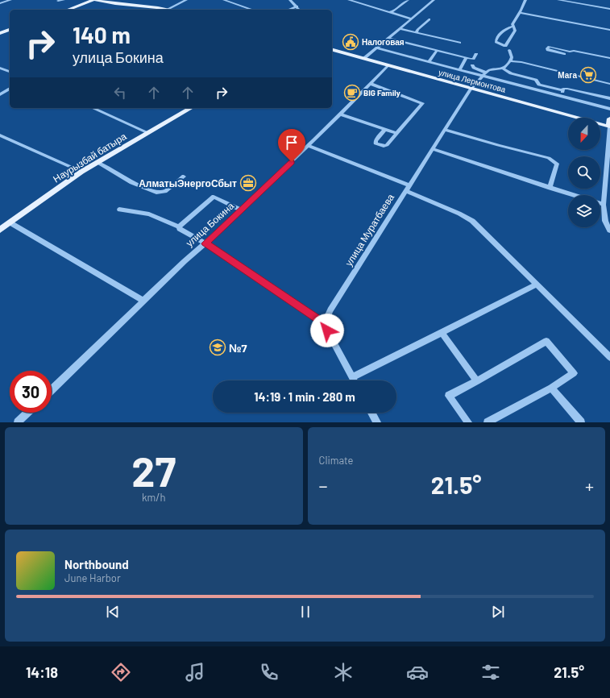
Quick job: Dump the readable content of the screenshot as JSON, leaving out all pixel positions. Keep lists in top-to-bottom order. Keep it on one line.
{"streets":{"main road":["улица Лермонтова","Наурызбай батыра"],"street":["улица Бокина","улица Муратбаева"]},"crossings":[["улица Лермонтова","улица Бокина"],["улица Лермонтова","улица Муратбаева"]],"places":{"public building":["Налоговая"],"supermarket":["Мага"],"cafe":["BIG Family"],"office":["АлматыЭнергоСбыт"],"school or university":["№7"]},"north":"bottom","page":{"turn":["140 m","улица Бокина"],"limit":"30","trip":"14:19 · 1 min · 280 m","tile":[["27","km/h"],"Climate"],"heat":["−","21.5°","+"],"song":["Northbound","June Harbor"],"tabs":["14:18","21.5°"]}}
